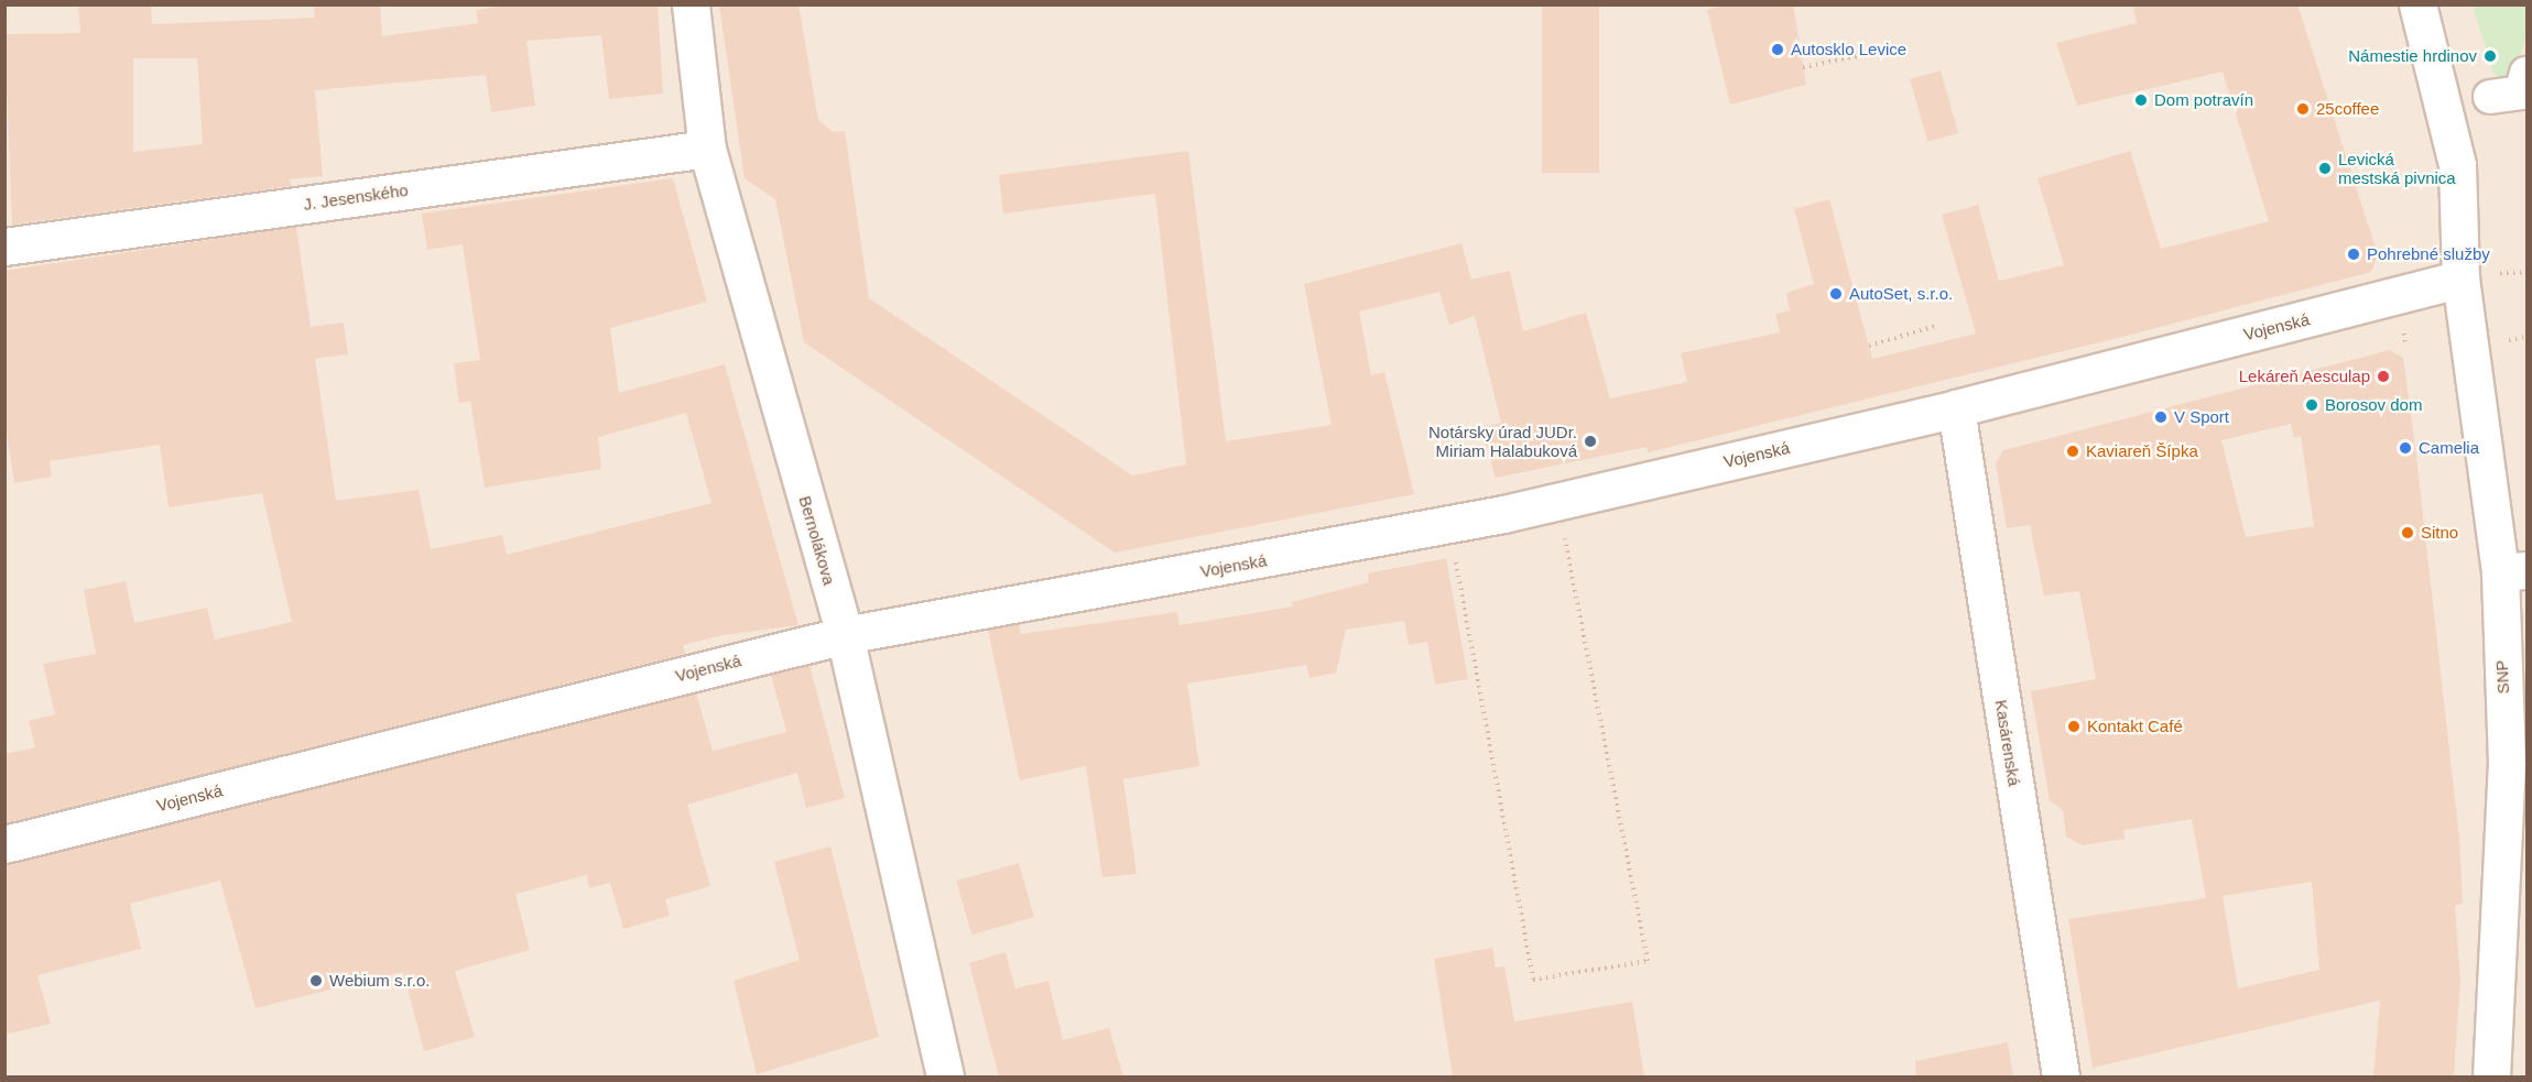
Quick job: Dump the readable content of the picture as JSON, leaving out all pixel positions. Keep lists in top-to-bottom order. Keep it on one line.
{"streets":{"street":["J. Jesenského","Vojenská","Bernolákova","SNP","Kasárenská"]},"crossings":[["J. Jesenského","Bernolákova"],["Vojenská","Bernolákova"],["Vojenská","SNP"],["Vojenská","Kasárenská"]],"places":["Autosklo Levice","Námestie hrdinov","Dom potravín","25coffee","Levická mestská pivnica","Pohrebné služby","AutoSet, s.r.o.","Lekáreň Aesculap","Borosov dom","V Sport","Notársky úrad JUDr. Miriam Halabuková","Camelia","Kaviareň Šípka","Sitno","Kontakt Café","Webium s.r.o."]}
